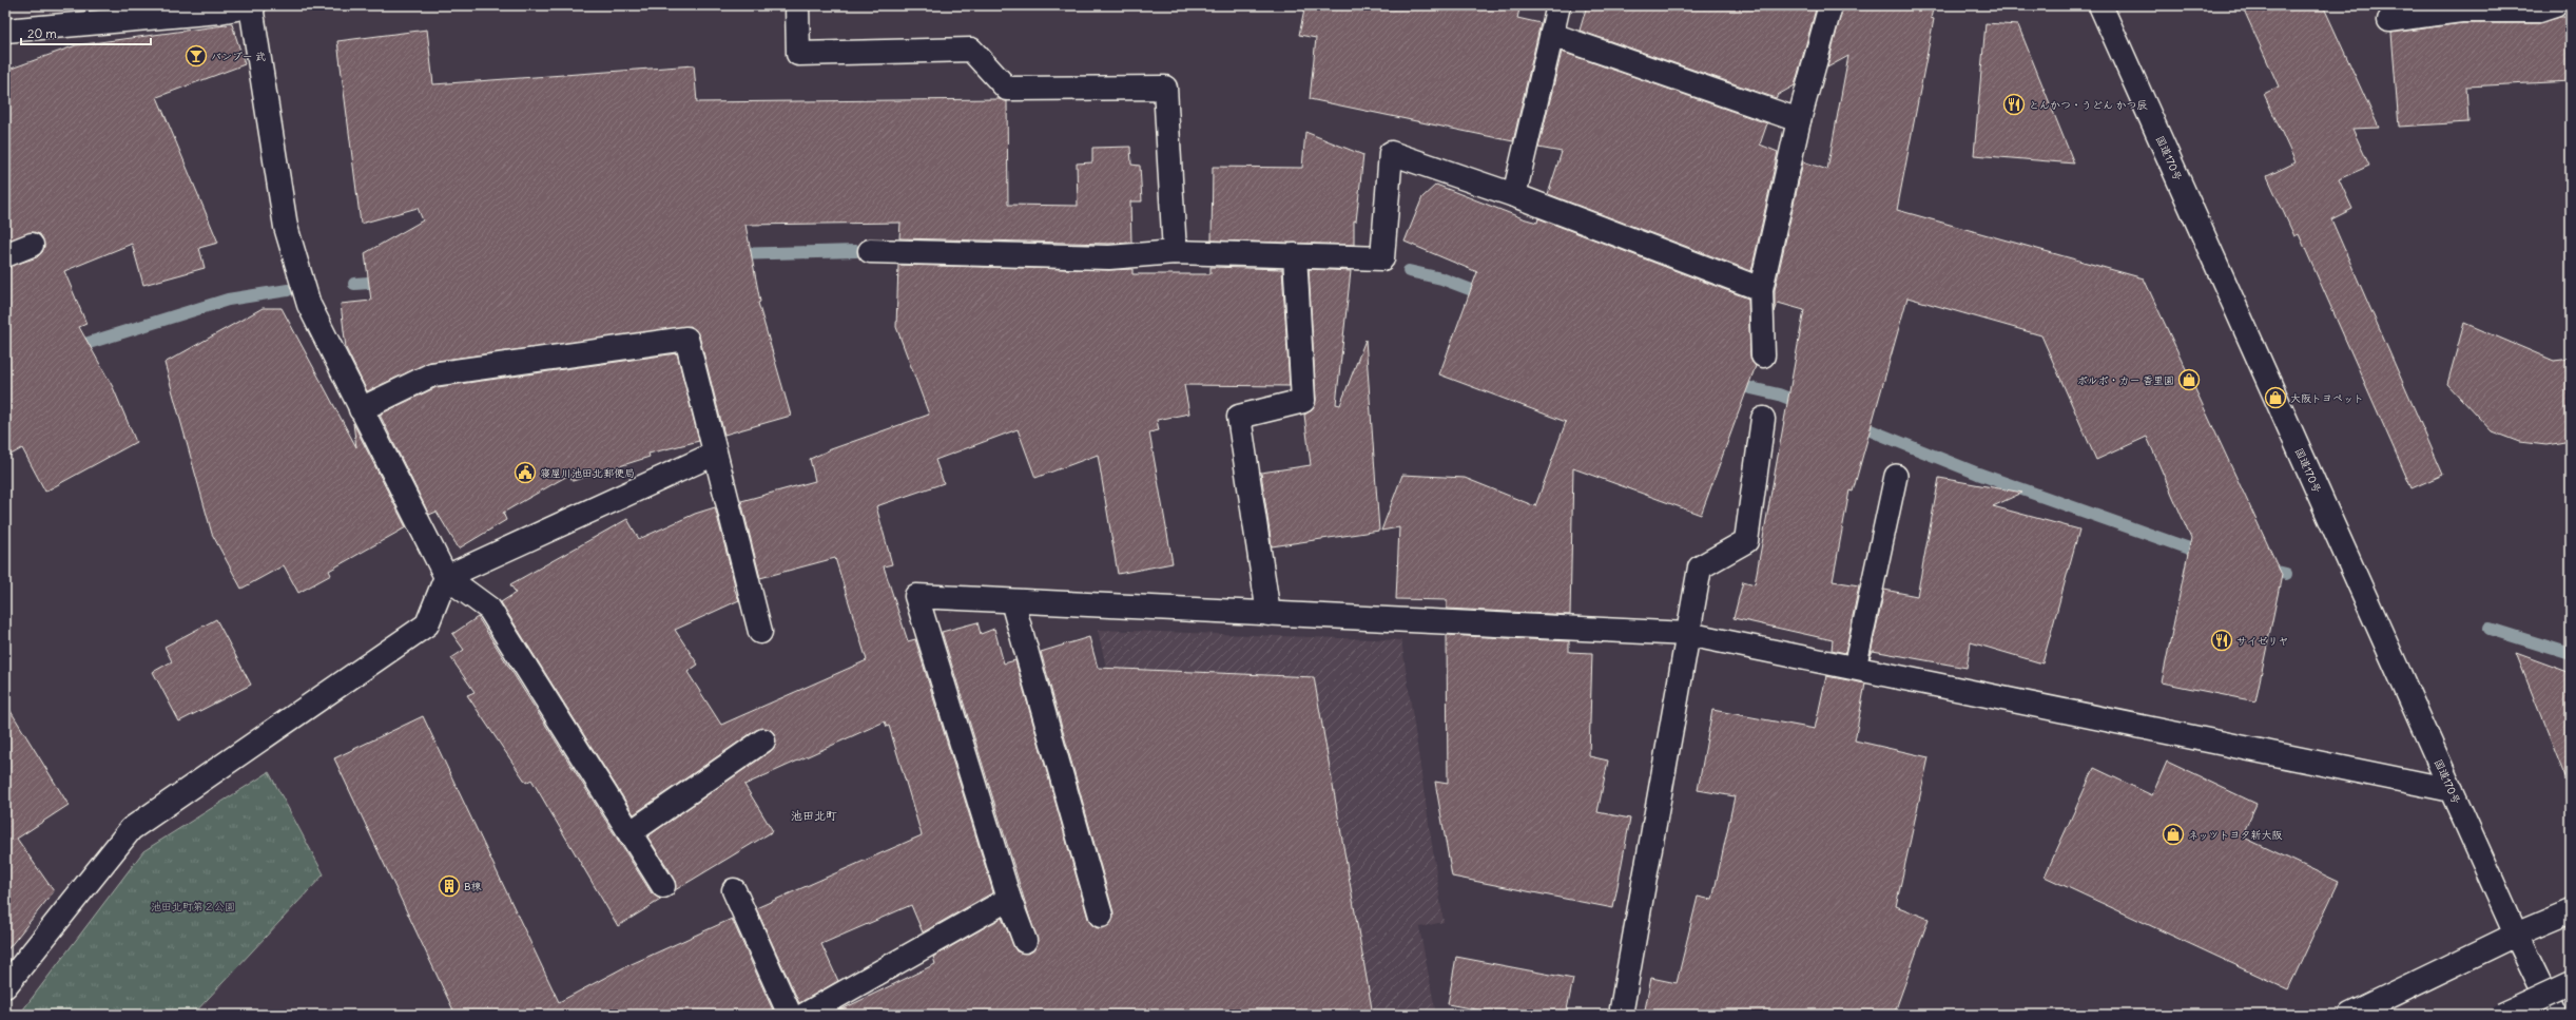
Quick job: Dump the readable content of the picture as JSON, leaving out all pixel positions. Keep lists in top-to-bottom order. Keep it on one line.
{"streets":{"main road":["国道170号"]},"districts":["池田北町"],"parks":["池田北町第２公園"],"places":{"bar":["バンブー 武"],"restaurant":["とんかつ・うどん かつ辰","サイゼリヤ"],"shop":["ボルボ・カー 香里園","大阪トヨペット","ネッツトヨタ新大阪"],"public building":["寝屋川池田北郵便局"],"building":["B棟"]},"scale_bar":"20 m"}
